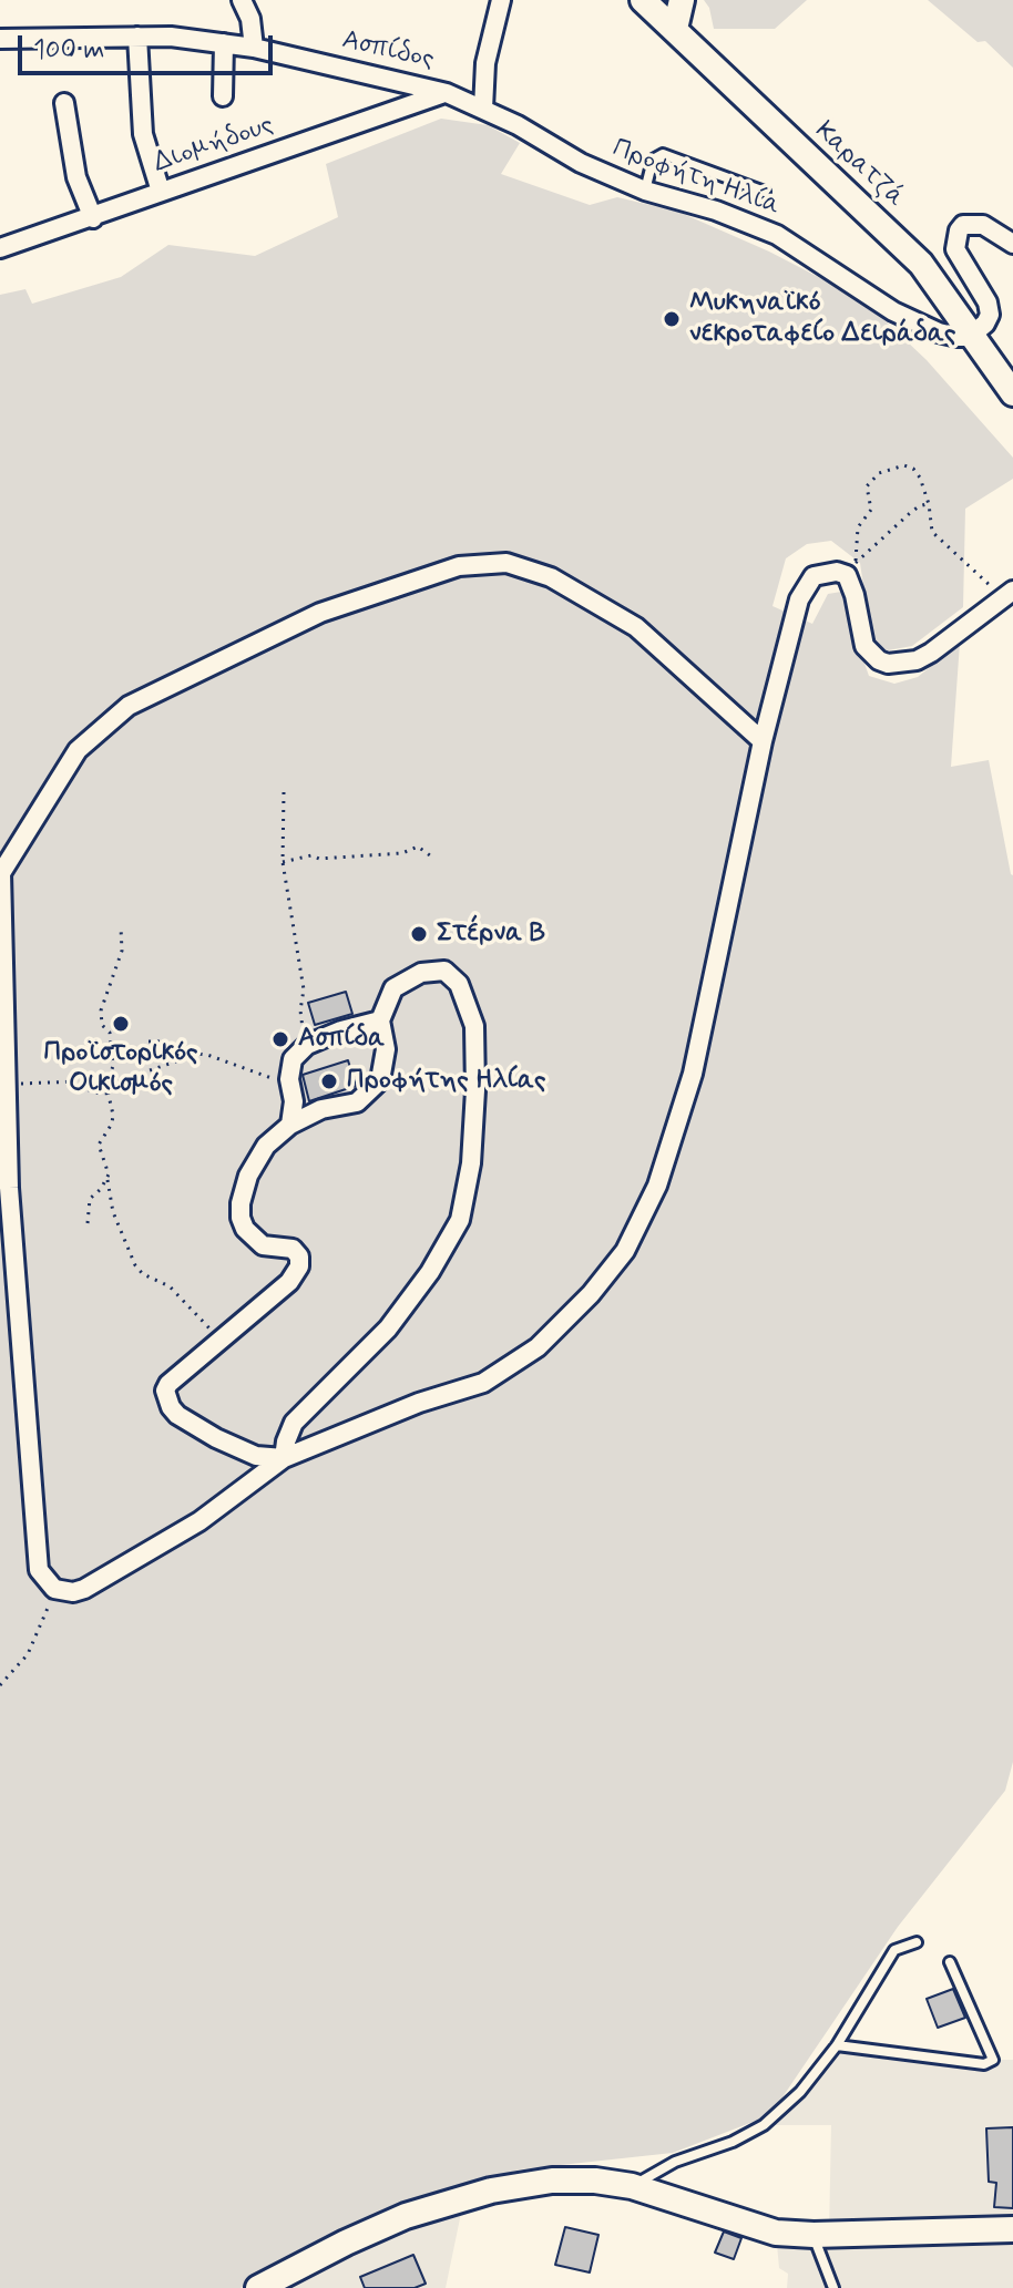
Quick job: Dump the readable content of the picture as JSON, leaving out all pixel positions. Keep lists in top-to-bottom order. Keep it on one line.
{"streets":{"street":["Ασπίδος","Διομήδους","Καρατζά","Προφήτη Ηλία"]},"crossings":[["Ασπίδος","Διομήδους"],["Ασπίδος","Προφήτη Ηλία"],["Διομήδους","Προφήτη Ηλία"],["Καρατζά","Προφήτη Ηλία"]],"places":["Μυκηναϊκό νεκροταφείο Δειράδας","Στέρνα Β","Προϊστορικός Οικισμός","Ασπίδα","Προφήτης Ηλίας"],"scale_bar":"100 m"}
